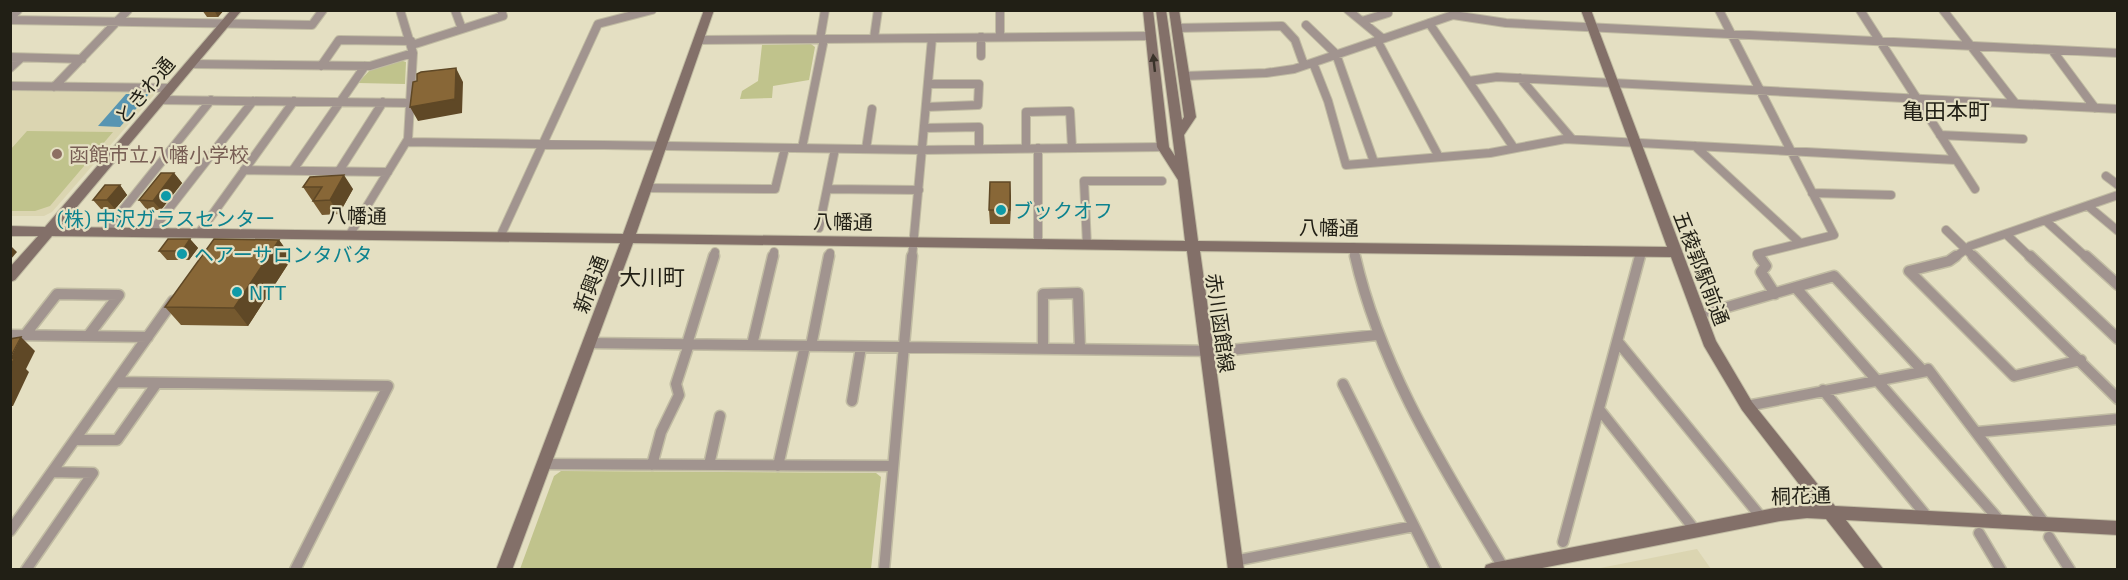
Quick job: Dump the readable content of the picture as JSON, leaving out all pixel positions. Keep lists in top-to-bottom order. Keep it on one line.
{"streets":{"street":["ときわ通","八幡通","五稜郭駅前通","新興通","赤川函館線","桐花通"]},"crossings":[["ときわ通","八幡通"],["八幡通","五稜郭駅前通"],["八幡通","新興通"],["八幡通","赤川函館線"],["五稜郭駅前通","桐花通"]],"districts":["亀田本町","大川町"],"places":["函館市立八幡小学校","(株) 中沢ガラスセンター","ブックオフ","ヘアーサロンタバタ","NTT"]}
